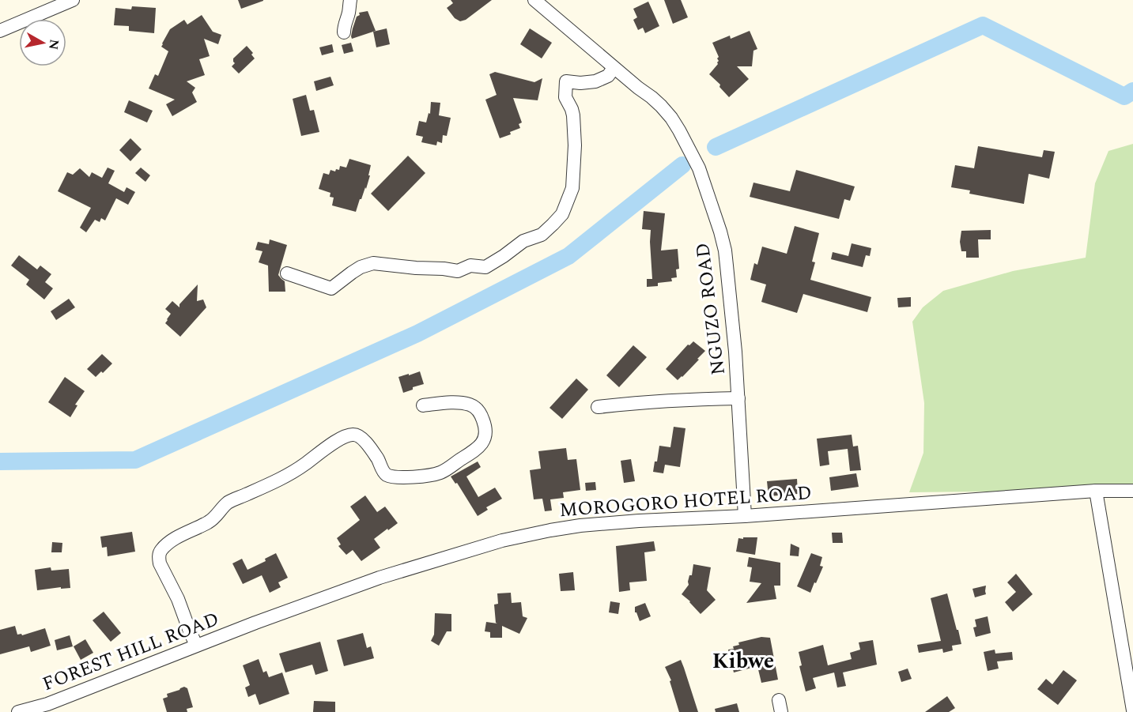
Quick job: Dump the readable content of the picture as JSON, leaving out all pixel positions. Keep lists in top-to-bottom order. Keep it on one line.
{"streets":{"street":["NGUZO ROAD","MOROGORO HOTEL ROAD","FOREST HILL ROAD"]},"crossings":[["NGUZO ROAD","MOROGORO HOTEL ROAD"],["MOROGORO HOTEL ROAD","FOREST HILL ROAD"]],"districts":["Kibwe"],"north":"right"}
